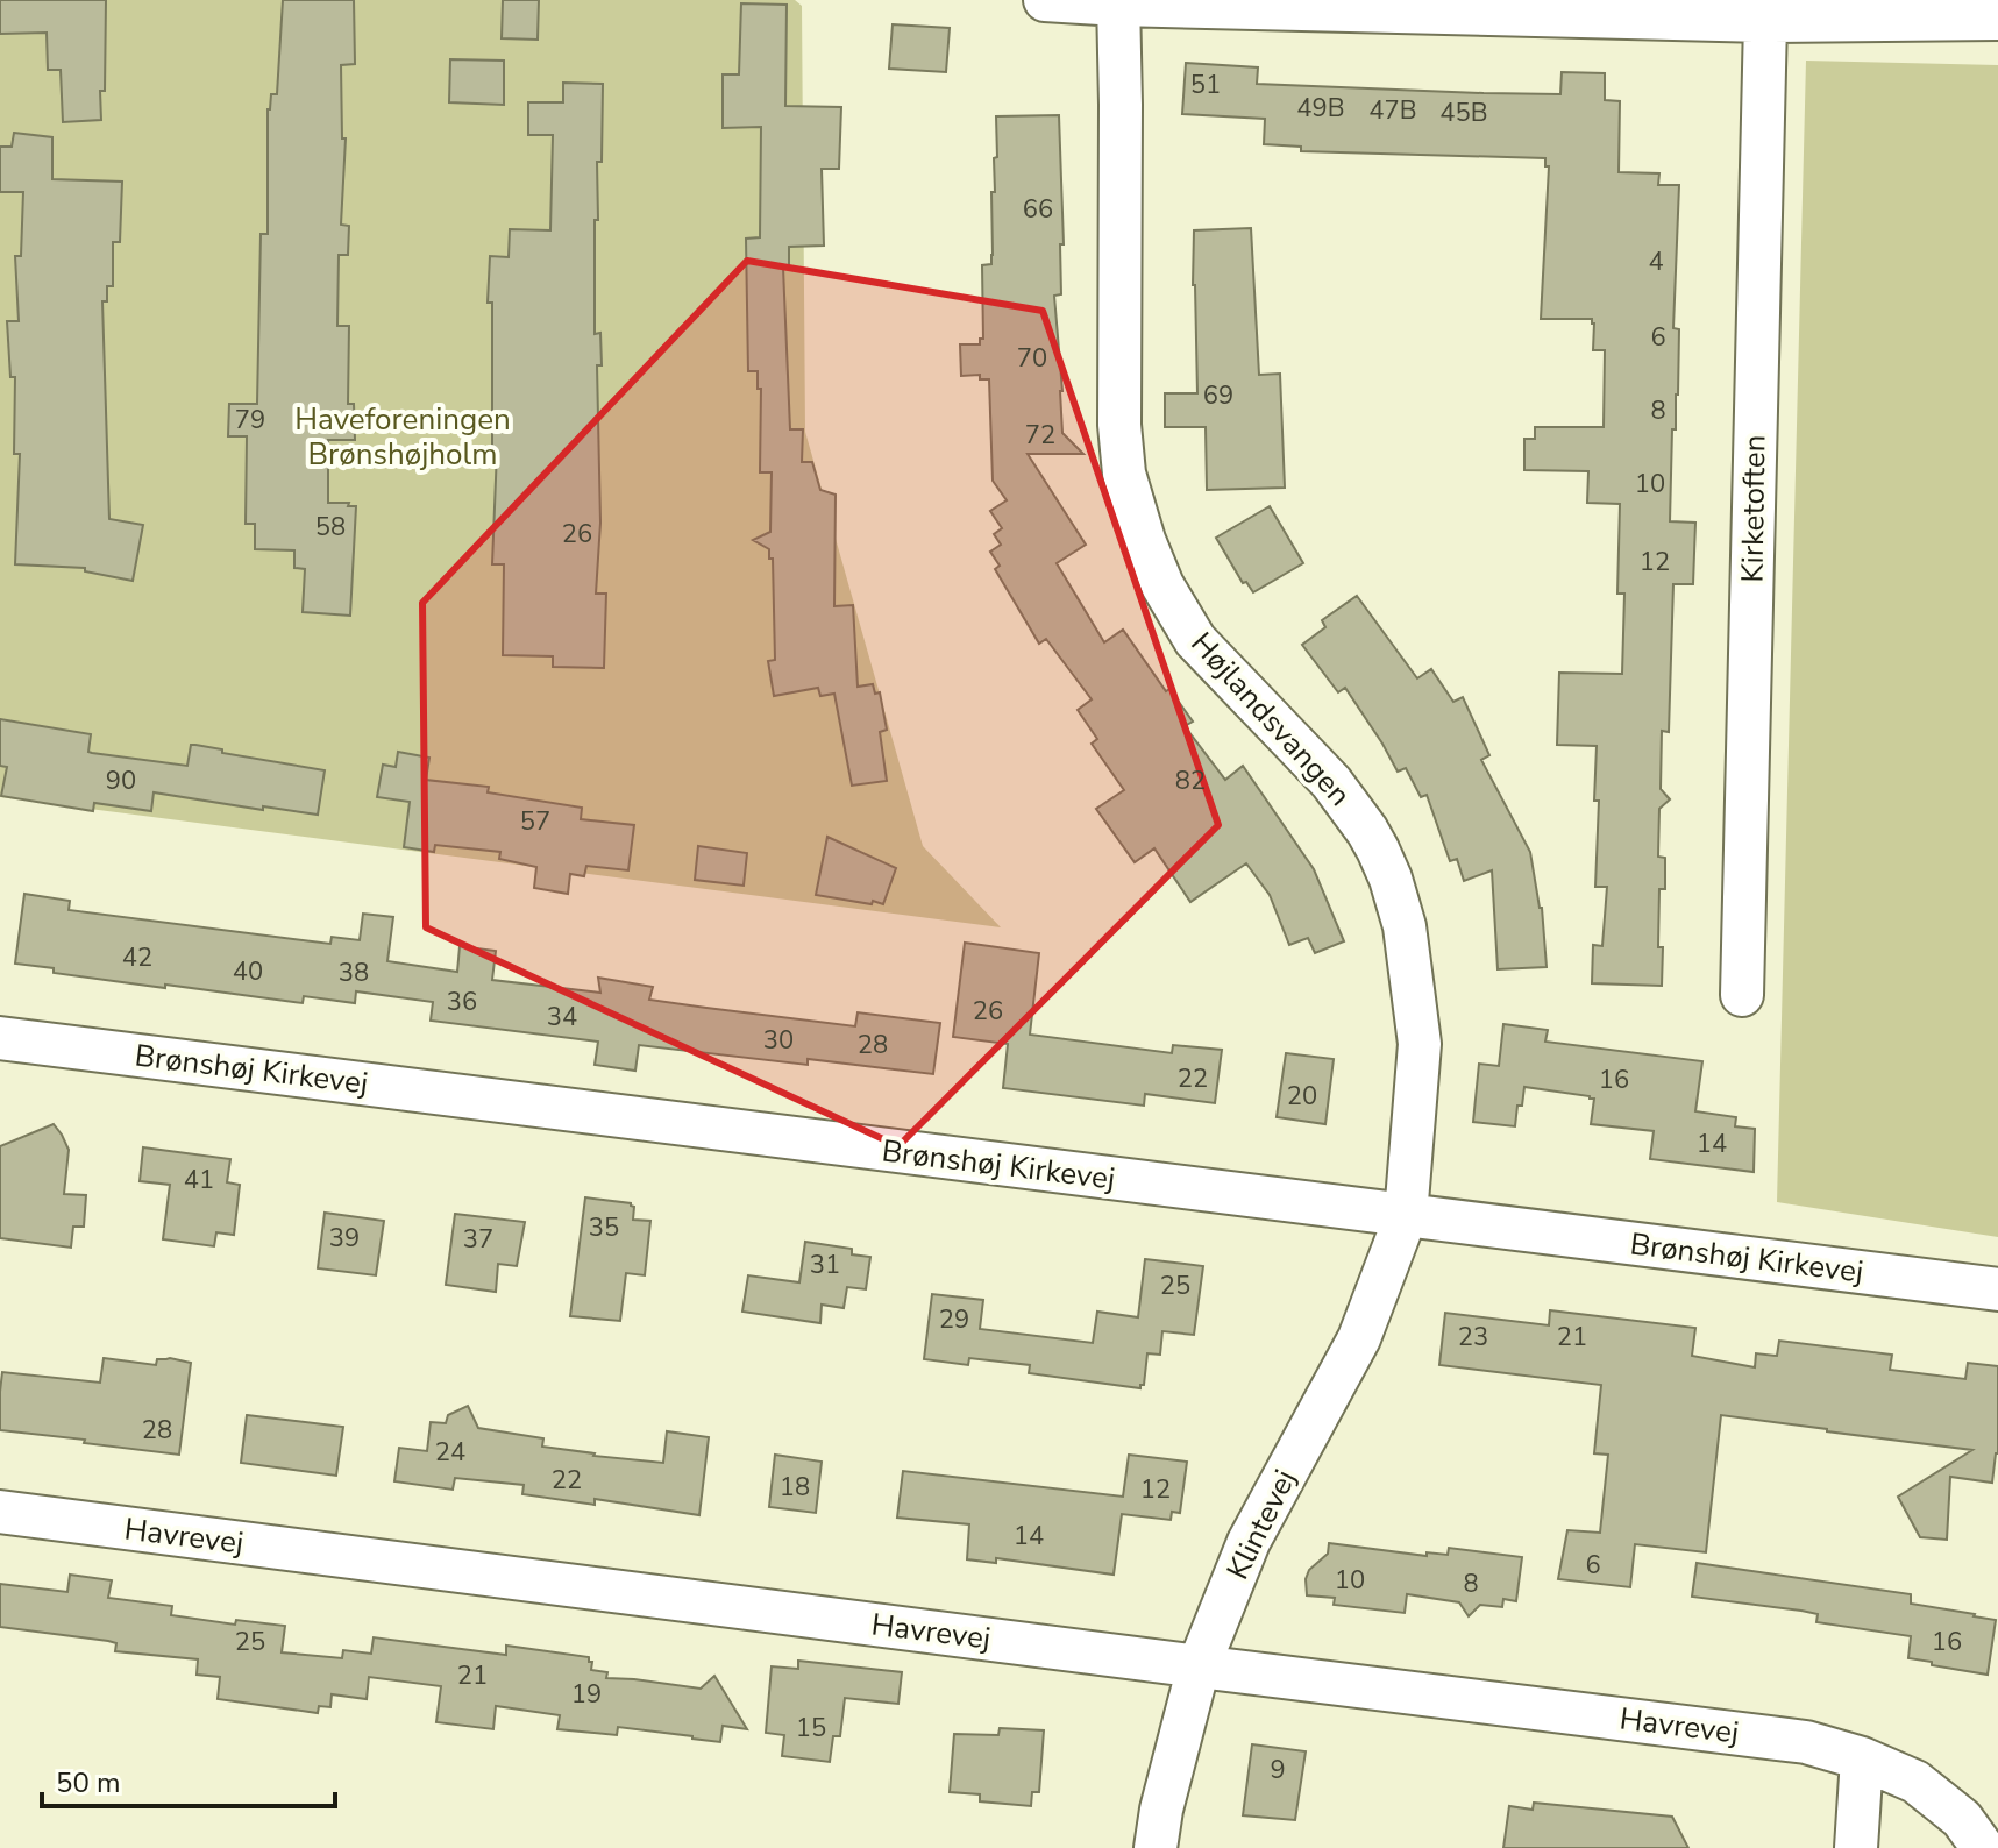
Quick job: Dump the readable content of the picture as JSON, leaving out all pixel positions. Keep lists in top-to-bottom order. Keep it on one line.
{"streets":{"street":["Kirketoften","Højlandsvangen","Brønshøj Kirkevej","Klintevej","Havrevej"]},"crossings":[["Højlandsvangen","Brønshøj Kirkevej"],["Højlandsvangen","Klintevej"],["Brønshøj Kirkevej","Klintevej"],["Klintevej","Havrevej"]],"parks":["Haveforeningen Brønshøjholm"],"house_numbers":["51","49B","47B","45B","66","4","6","70","69","8","79","72","10","58","26","12","90","82","57","42","40","38","36","26","34","30","28","22","16","20","14","41","35","39","37","31","25","29","23","21","28","24","22","18","12","14","6","10","8","25","16","21","19","15","9"],"scale_bar":"50 m"}
